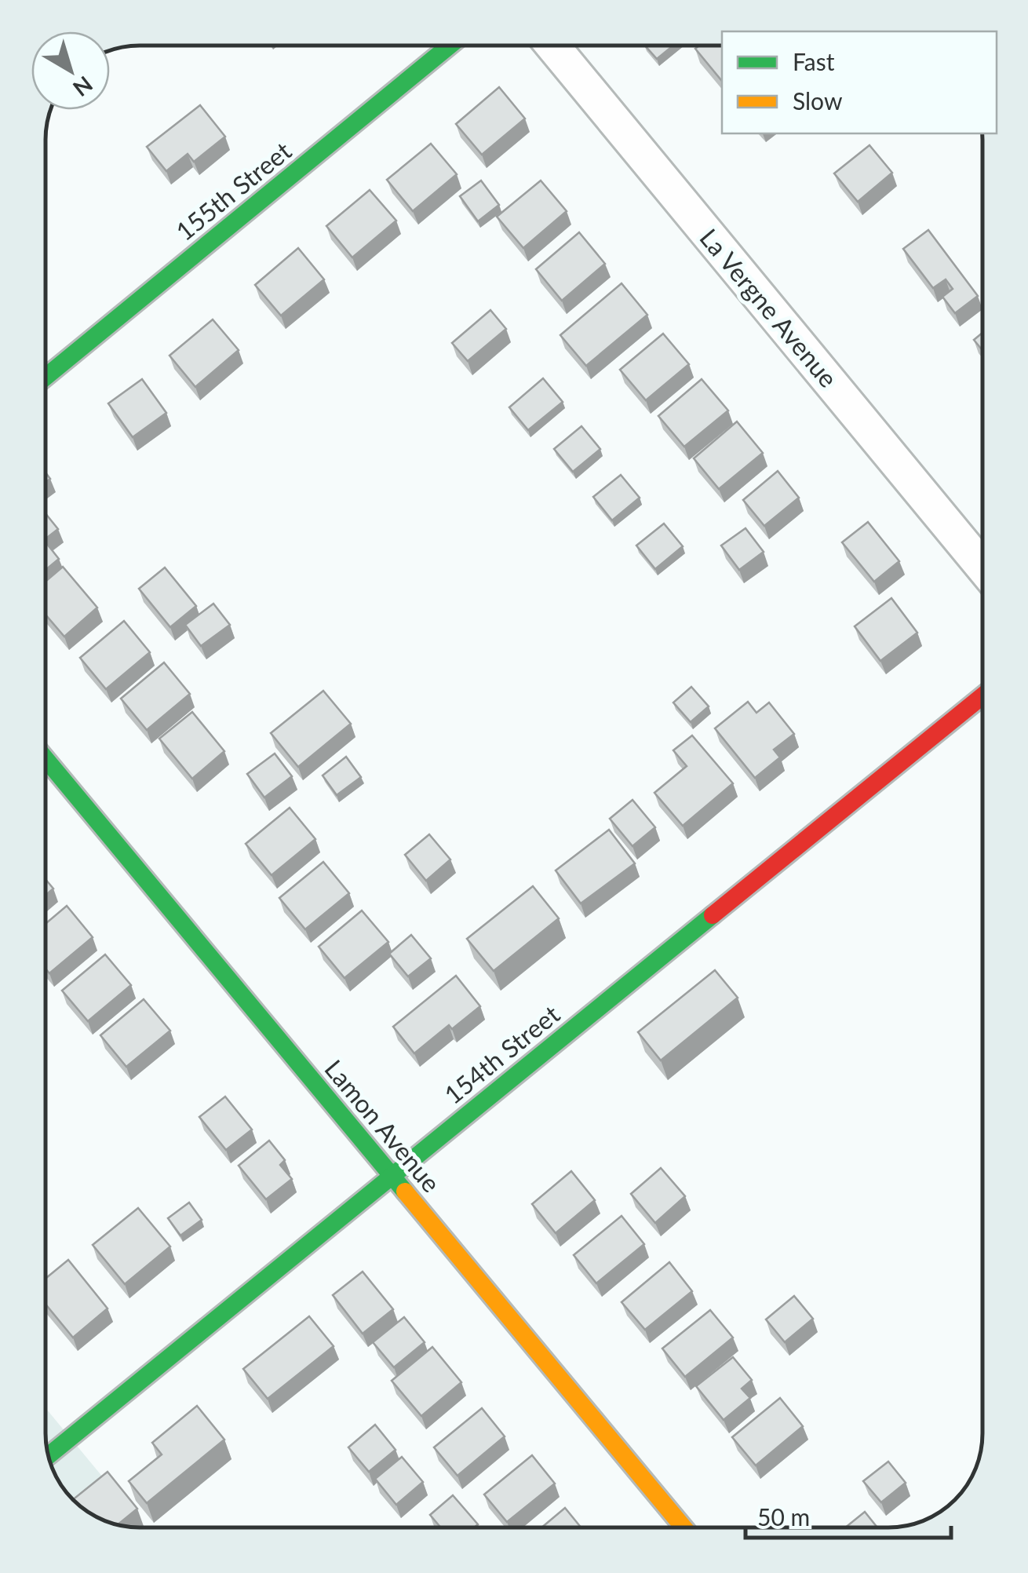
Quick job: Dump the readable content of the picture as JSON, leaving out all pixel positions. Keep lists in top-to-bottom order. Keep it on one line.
{"streets":{"street":["155th Street","La Vergne Avenue","154th Street","Lamon Avenue"]},"crossings":[["154th Street","Lamon Avenue"]],"legend":["Fast","Slow"],"scale_bar":"50 m","north":"bottom right"}
